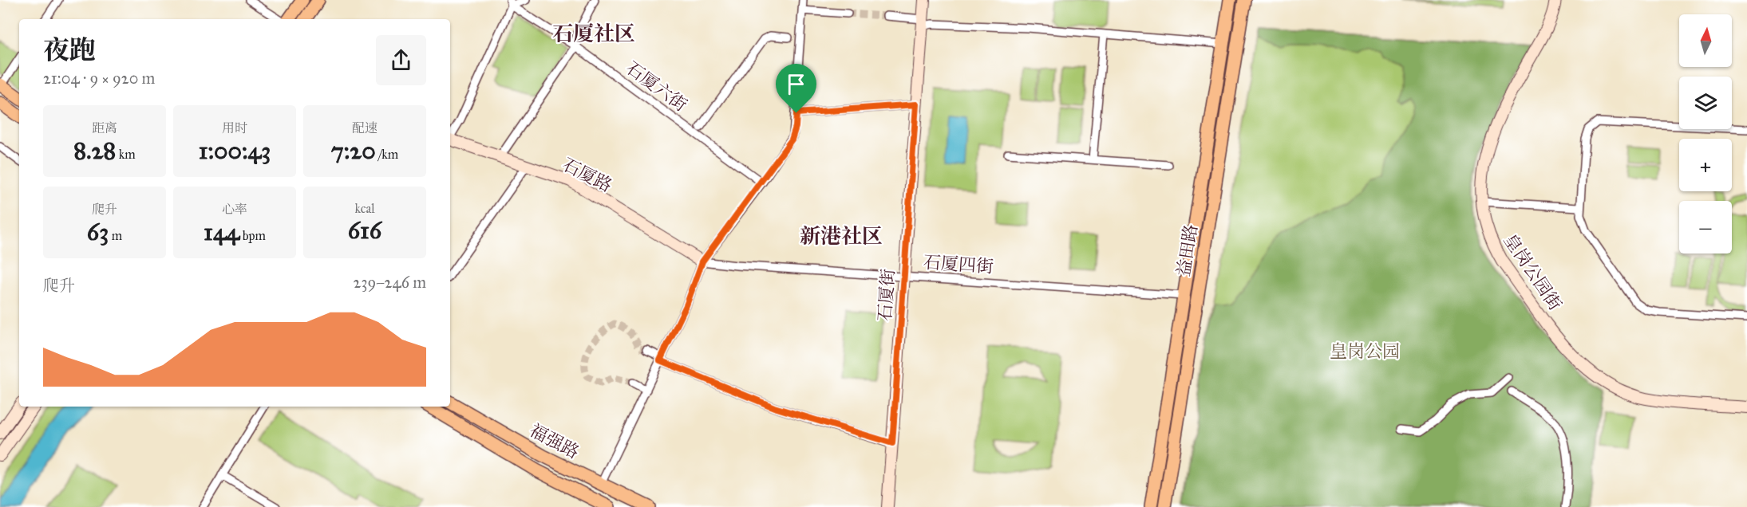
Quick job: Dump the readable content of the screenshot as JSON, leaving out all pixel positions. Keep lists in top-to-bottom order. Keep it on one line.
{"streets":{"main road":["益田路","福强路"],"street":["石厦六街","石厦路","石厦四街","皇岗公园街","石厦街"]},"crossings":[["石厦路","石厦四街"],["益田路","石厦四街"],["石厦四街","石厦街"]],"districts":["石厦社区","新港社区"],"parks":["皇岗公园"],"north":"top","page":{"map_buttons":["+","−"],"heading":["夜跑","21:04 · 9 × 920 m"],"stats":[["距离","8.28 km"],["用时","1:00:43"],["配速","7:20 /km"],["爬升","63 m"],["心率","144 bpm"],["kcal","616"]],"chart":["爬升","239–246 m"]}}
